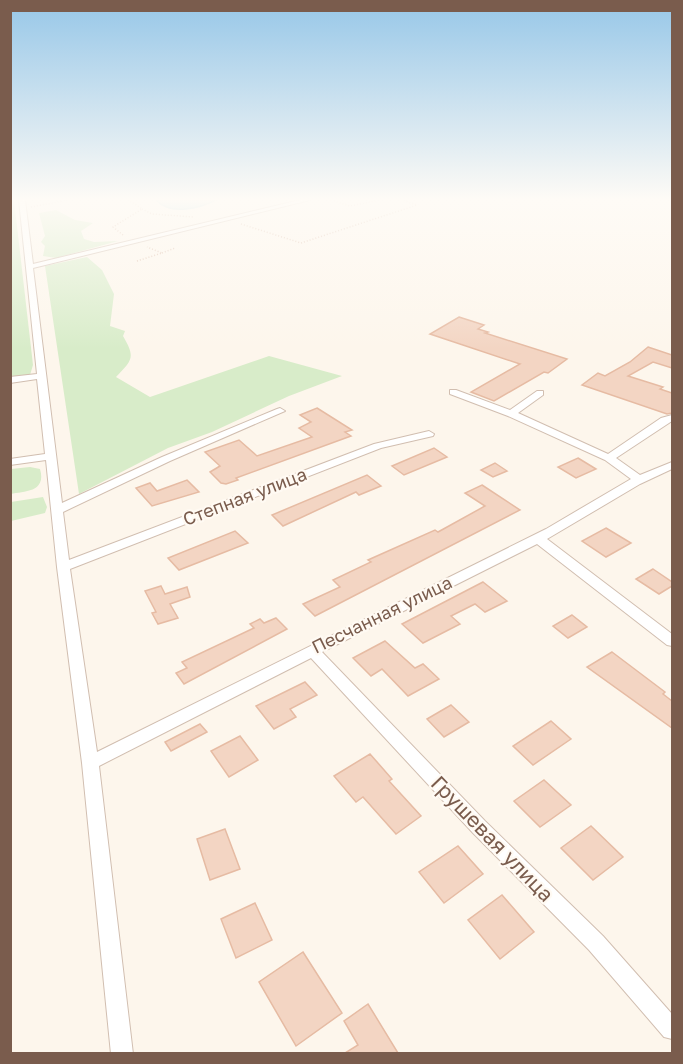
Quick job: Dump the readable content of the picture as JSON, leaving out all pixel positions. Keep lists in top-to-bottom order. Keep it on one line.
{"streets":{"street":["Степная улица","Песчанная улица","Грушевая улица"]},"crossings":[["Песчанная улица","Грушевая улица"]]}
